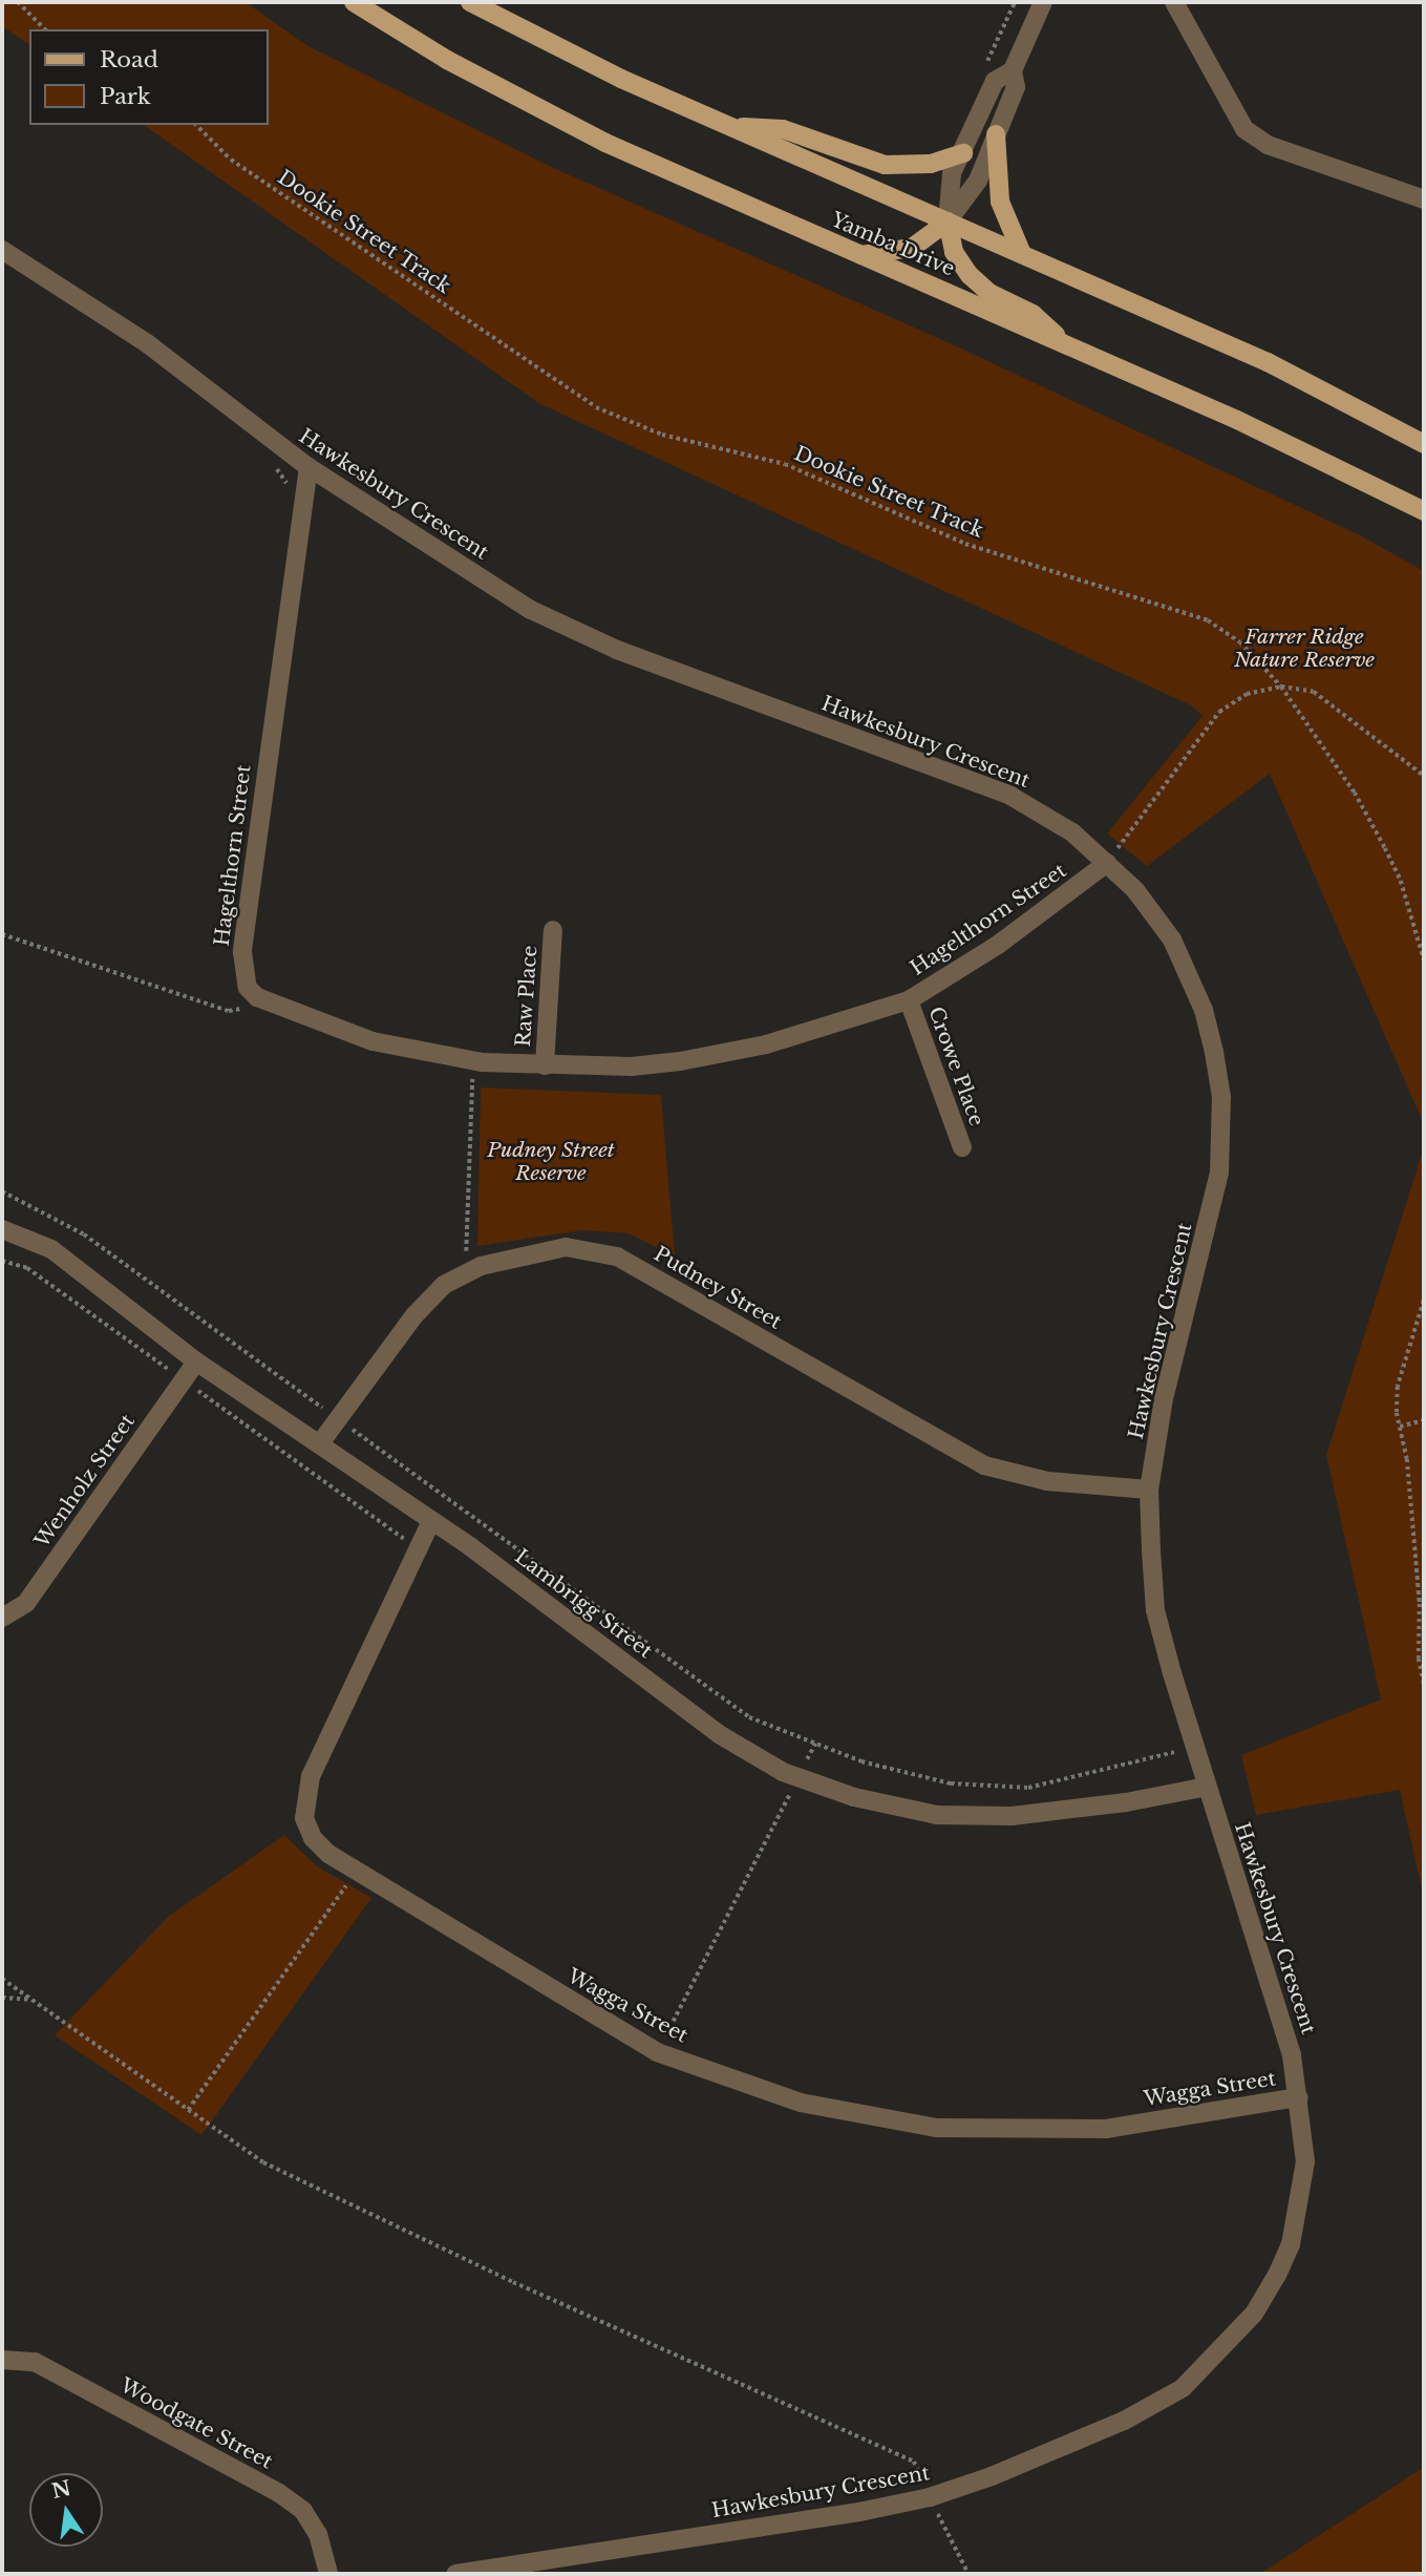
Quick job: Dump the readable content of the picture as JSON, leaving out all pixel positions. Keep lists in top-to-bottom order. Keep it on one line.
{"streets":{"main road":["Yamba Drive"],"street":["Hawkesbury Crescent","Hagelthorn Street","Raw Place","Crowe Place","Pudney Street","Wenholz Street","Lambrigg Street","Wagga Street","Woodgate Street"],"path":["Dookie Street Track"]},"crossings":[["Hawkesbury Crescent","Hagelthorn Street"],["Hawkesbury Crescent","Pudney Street"],["Hawkesbury Crescent","Lambrigg Street"],["Hawkesbury Crescent","Wagga Street"],["Hagelthorn Street","Raw Place"],["Hagelthorn Street","Crowe Place"],["Pudney Street","Lambrigg Street"],["Wenholz Street","Lambrigg Street"],["Lambrigg Street","Wagga Street"]],"parks":["Farrer Ridge Nature Reserve","Pudney Street Reserve"],"legend":["Road","Park"],"north":"top"}
